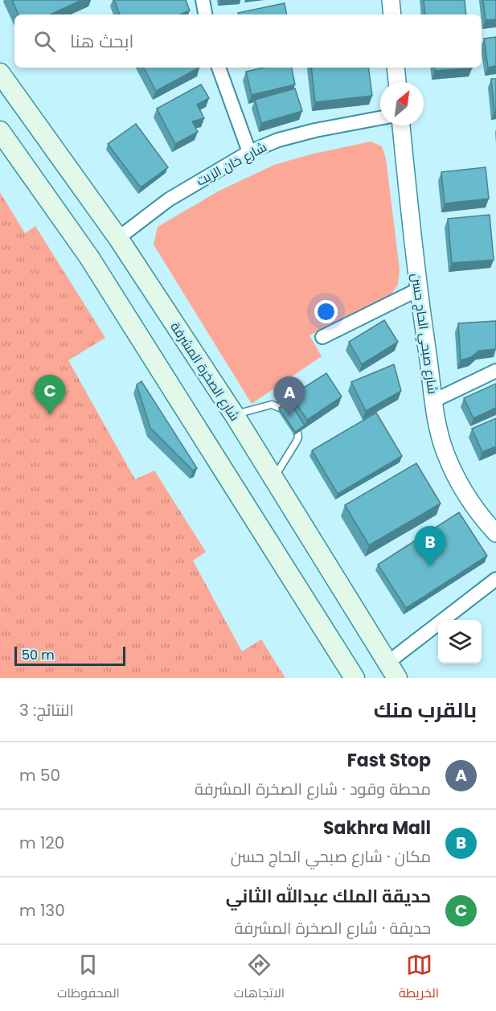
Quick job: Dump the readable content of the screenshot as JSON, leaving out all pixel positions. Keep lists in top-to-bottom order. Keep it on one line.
{"streets":{"main road":["شارع الصخرة المشرفة"],"street":["شارع خان الزيت","شارع صبحي الحاج حسن"]},"crossings":[["شارع خان الزيت","شارع الصخرة المشرفة"]],"scale_bar":"50 m","north":"top right","page":{"search":"ابحث هنا","pins":["C","A","B"],"scale":"50 m","heading":["بالقرب منك","النتائج: 3"],"list":[{"mark":"A","name":"Fast Stop","note":"محطة وقود · شارع الصخرة المشرفة","value":"50 m"},{"mark":"B","name":"Sakhra Mall","note":"مكان · شارع صبحي الحاج حسن","value":"120 m"},{"mark":"C","name":"حديقة الملك عبدالله الثاني","note":"حديقة · شارع الصخرة المشرفة","value":"130 m"}],"nav":["الخريطة","الاتجاهات","المحفوظات"]}}
